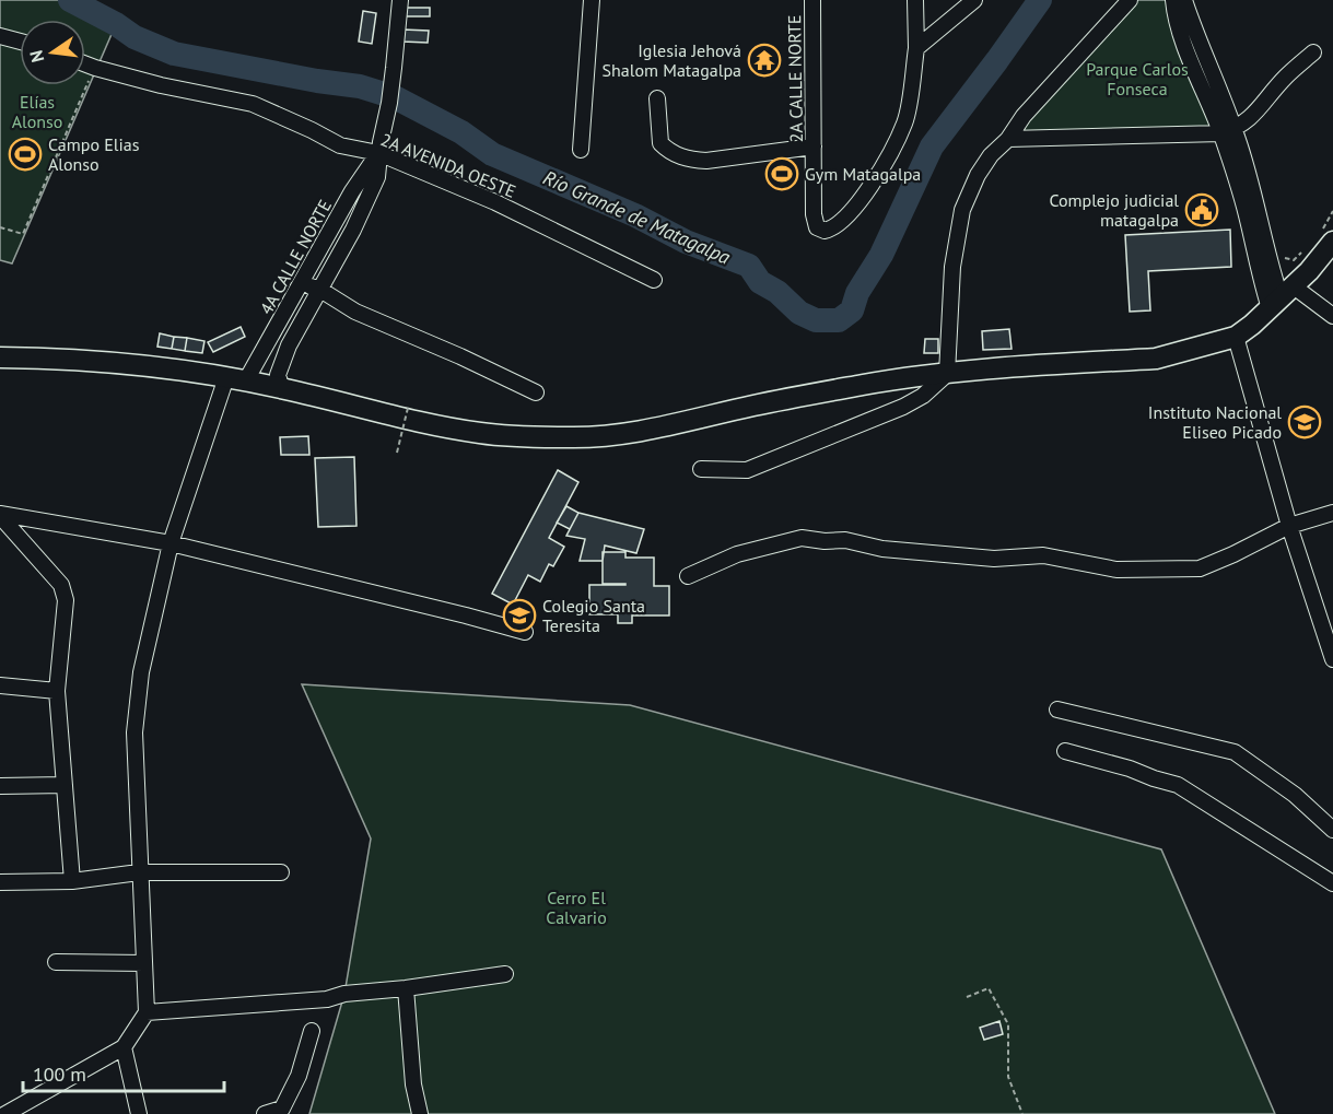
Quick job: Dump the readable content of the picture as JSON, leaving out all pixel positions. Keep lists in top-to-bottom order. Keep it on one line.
{"streets":{"street":["2A CALLE NORTE","2A AVENIDA OESTE","4A CALLE NORTE"]},"crossings":[["2A AVENIDA OESTE","4A CALLE NORTE"]],"water":["Río Grande de Matagalpa"],"parks":["Parque Carlos Fonseca","Elías Alonso","Cerro El Calvario"],"places":{"temple":["Iglesia Jehová Shalom Matagalpa"],"sports":["Campo Elias Alonso","Gym Matagalpa"],"public building":["Complejo judicial matagalpa"],"school or university":["Instituto Nacional Eliseo Picado","Colegio Santa Teresita"]},"scale_bar":"100 m","north":"left"}
